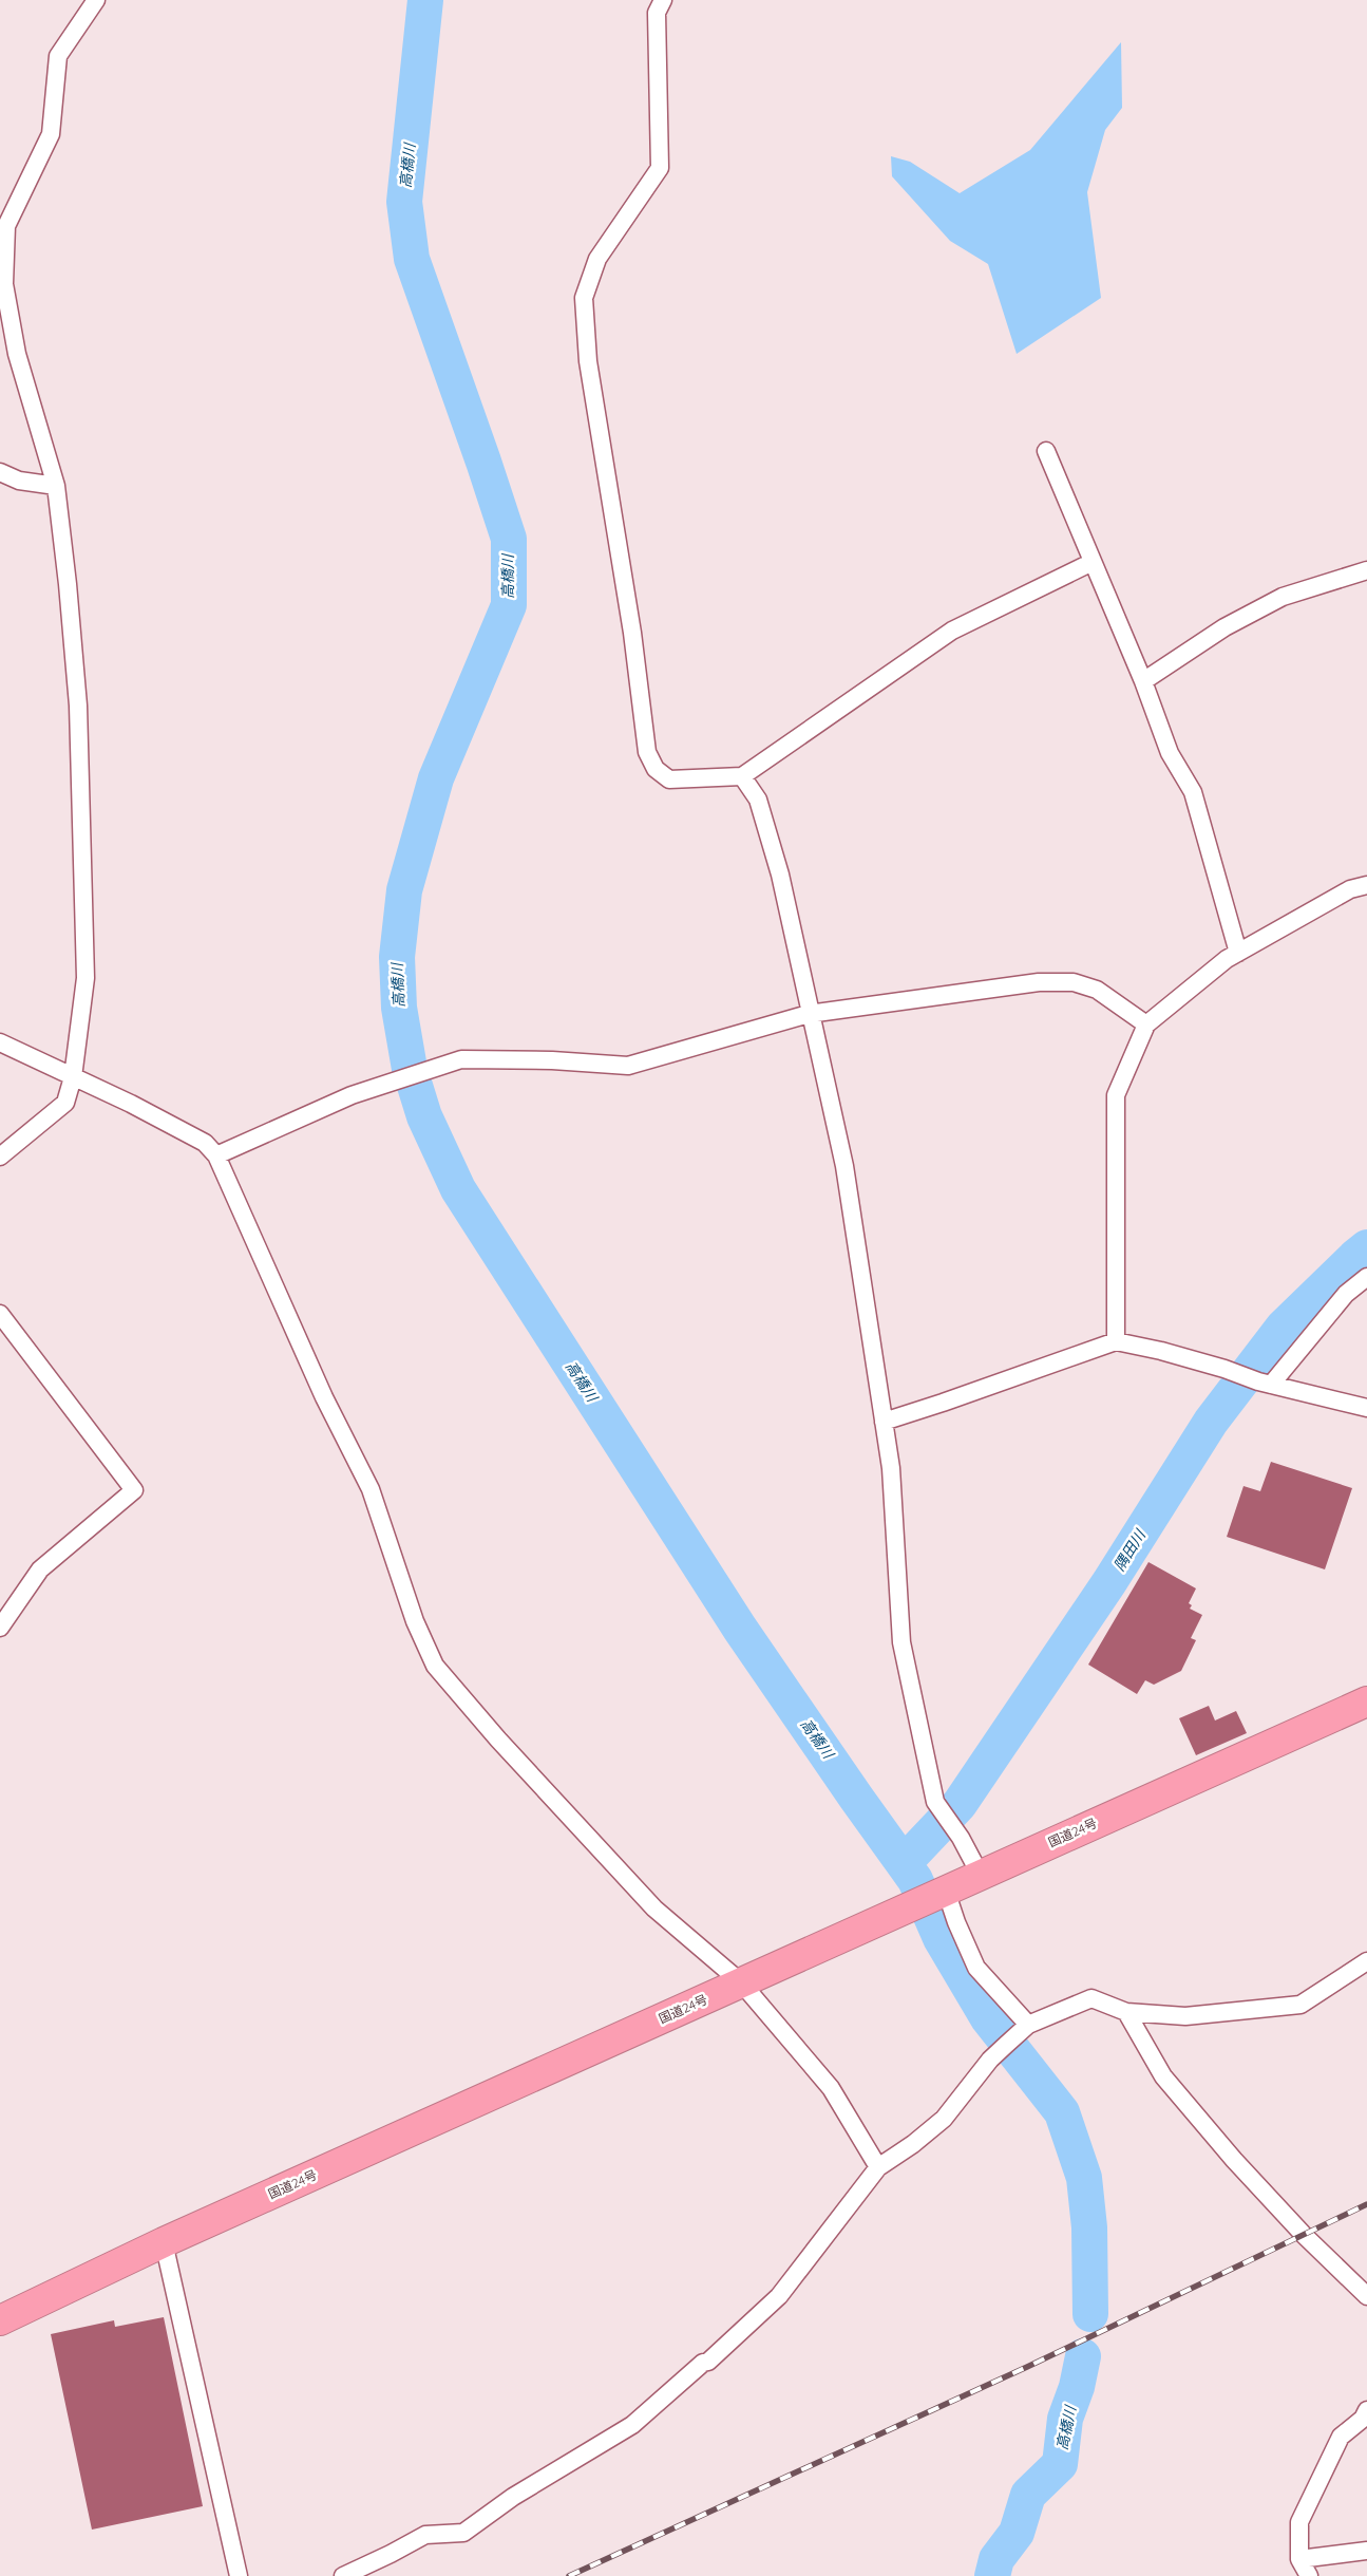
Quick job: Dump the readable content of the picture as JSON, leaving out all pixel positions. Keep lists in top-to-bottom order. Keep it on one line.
{"streets":{"highway":["国道24号"]},"water":["高橋川","隅田川"]}
